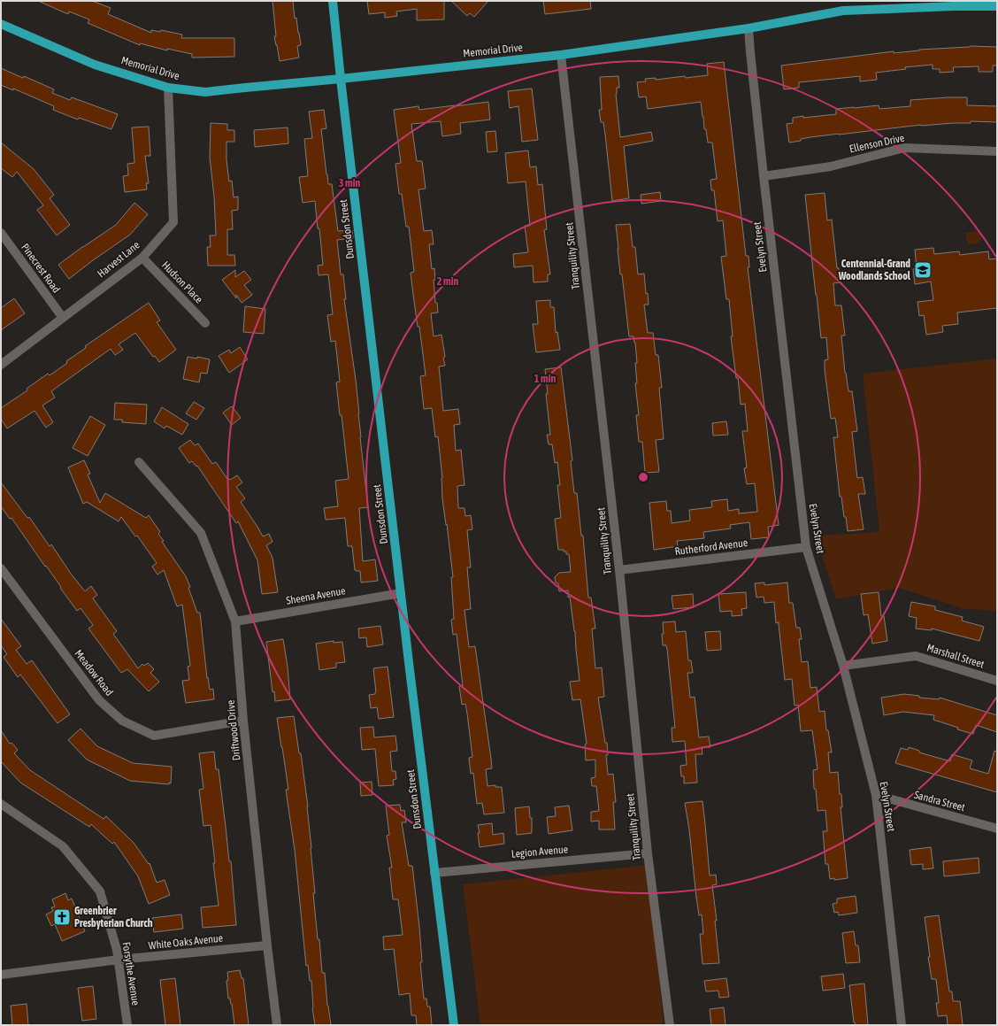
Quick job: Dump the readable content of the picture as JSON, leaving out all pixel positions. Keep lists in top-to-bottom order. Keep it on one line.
{"streets":{"main road":["Memorial Drive","Dunsdon Street"],"street":["Ellenson Drive","Evelyn Street","Tranquility Street","Harvest Lane","Pinecrest Road","Hudson Place","Rutherford Avenue","Sheena Avenue","Marshall Street","Meadow Road","Driftwood Drive","Sandra Street","Legion Avenue","White Oaks Avenue","Forsythe Avenue"]},"crossings":[["Memorial Drive","Dunsdon Street"],["Memorial Drive","Evelyn Street"],["Memorial Drive","Tranquility Street"],["Memorial Drive","Harvest Lane"],["Ellenson Drive","Evelyn Street"],["Dunsdon Street","Sheena Avenue"],["Dunsdon Street","Legion Avenue"],["Evelyn Street","Rutherford Avenue"],["Evelyn Street","Marshall Street"],["Evelyn Street","Sandra Street"],["Tranquility Street","Rutherford Avenue"],["Tranquility Street","Legion Avenue"],["Harvest Lane","Pinecrest Road"],["Harvest Lane","Hudson Place"],["Sheena Avenue","Driftwood Drive"],["Meadow Road","Driftwood Drive"],["Driftwood Drive","White Oaks Avenue"],["White Oaks Avenue","Forsythe Avenue"]],"places":{"school or university":["Centennial-Grand Woodlands School"],"church":["Greenbrier Presbyterian Church"]},"rings":["3 min","2 min","1 min"]}
